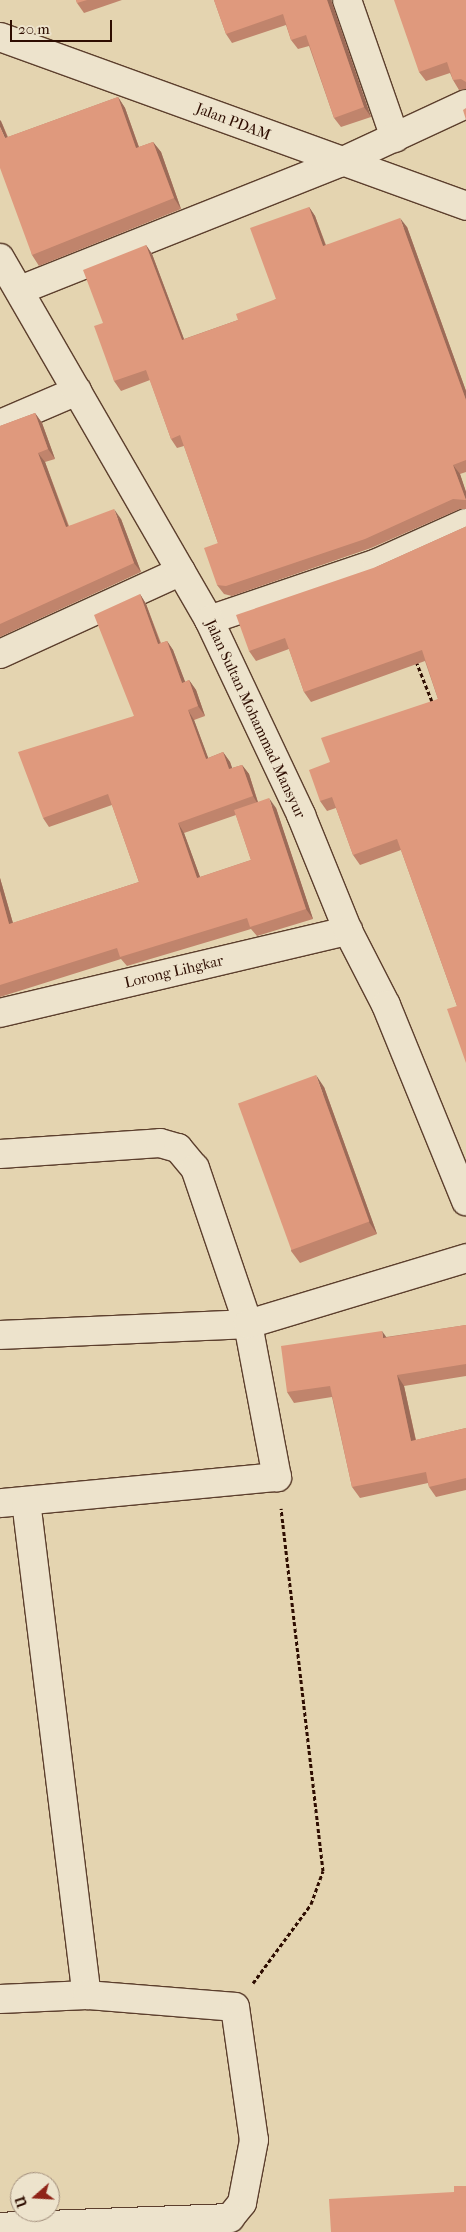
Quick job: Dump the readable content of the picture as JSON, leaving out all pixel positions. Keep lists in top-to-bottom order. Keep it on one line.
{"streets":{"street":["Jalan PDAM","Jalan Sultan Mohammad Mansyur","Lorong Lihgkar"]},"crossings":[["Jalan Sultan Mohammad Mansyur","Lorong Lihgkar"]],"scale_bar":"20 m","north":"left"}
